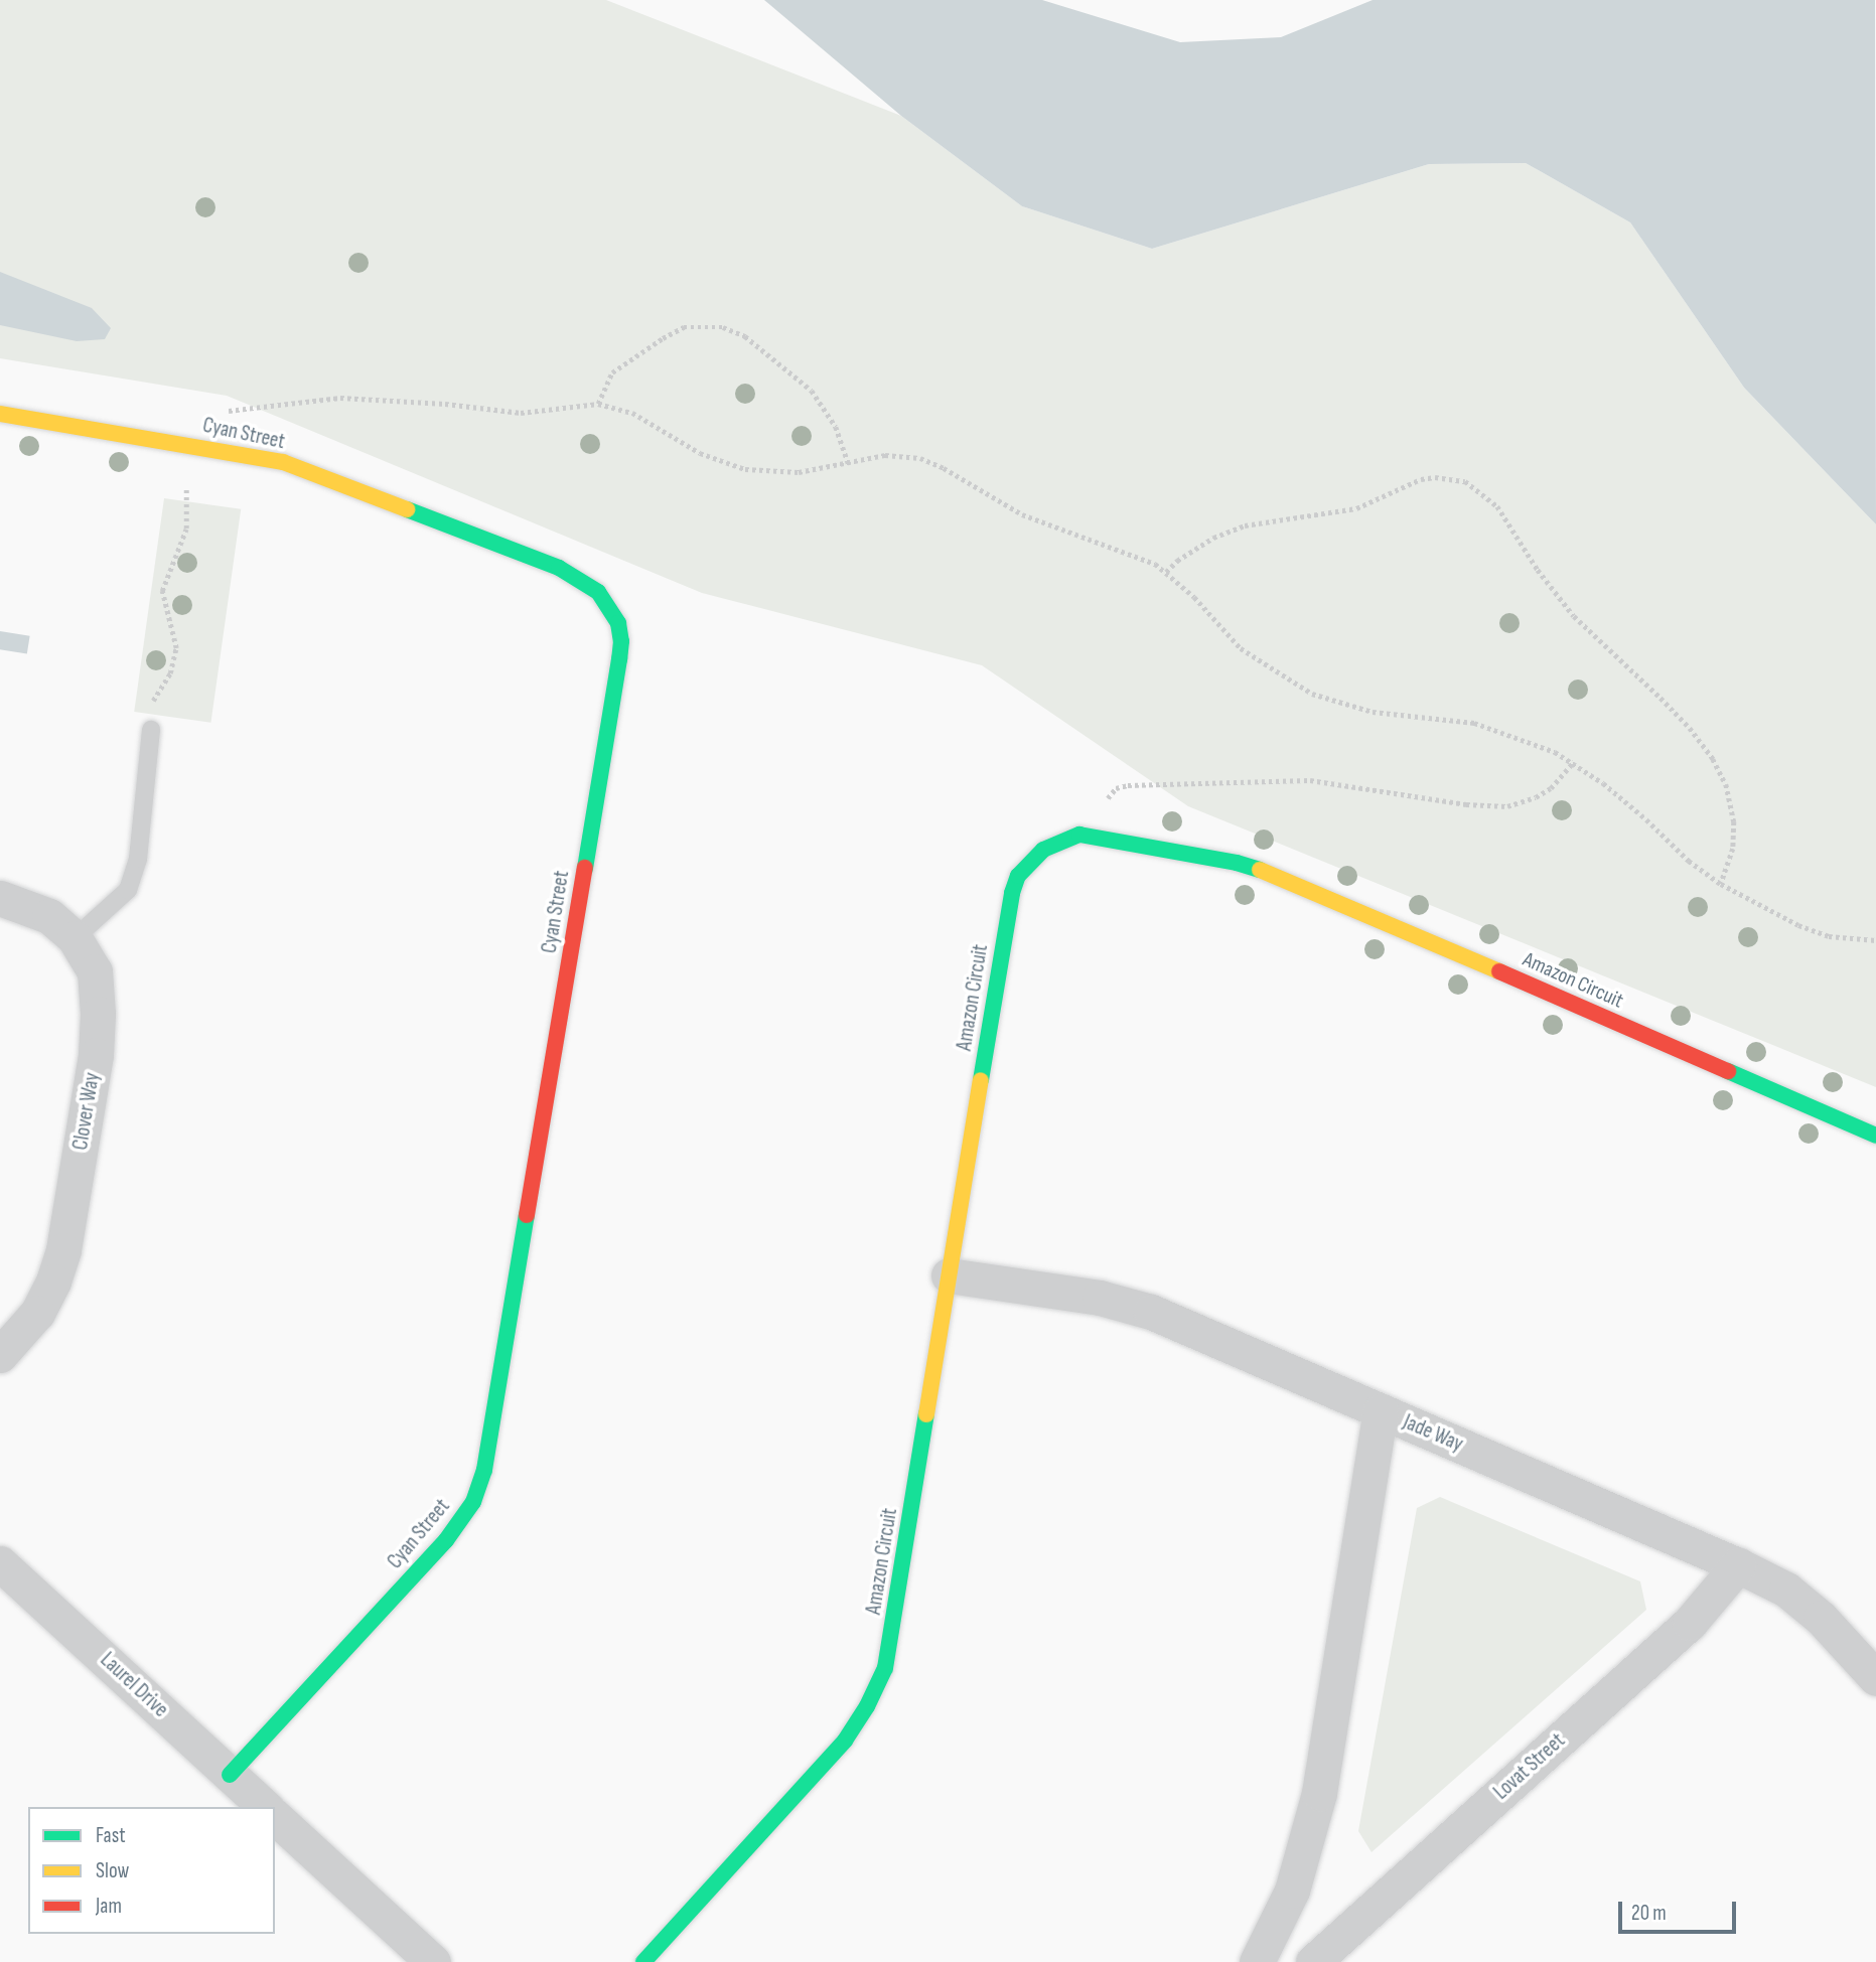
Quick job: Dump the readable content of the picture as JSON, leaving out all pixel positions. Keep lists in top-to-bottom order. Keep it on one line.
{"streets":{"street":["Cyan Street","Amazon Circuit","Clover Way","Jade Way","Laurel Drive","Lovat Street"]},"crossings":[["Cyan Street","Laurel Drive"],["Amazon Circuit","Jade Way"],["Jade Way","Lovat Street"]],"legend":["Fast","Slow","Jam"],"scale_bar":"20 m"}
